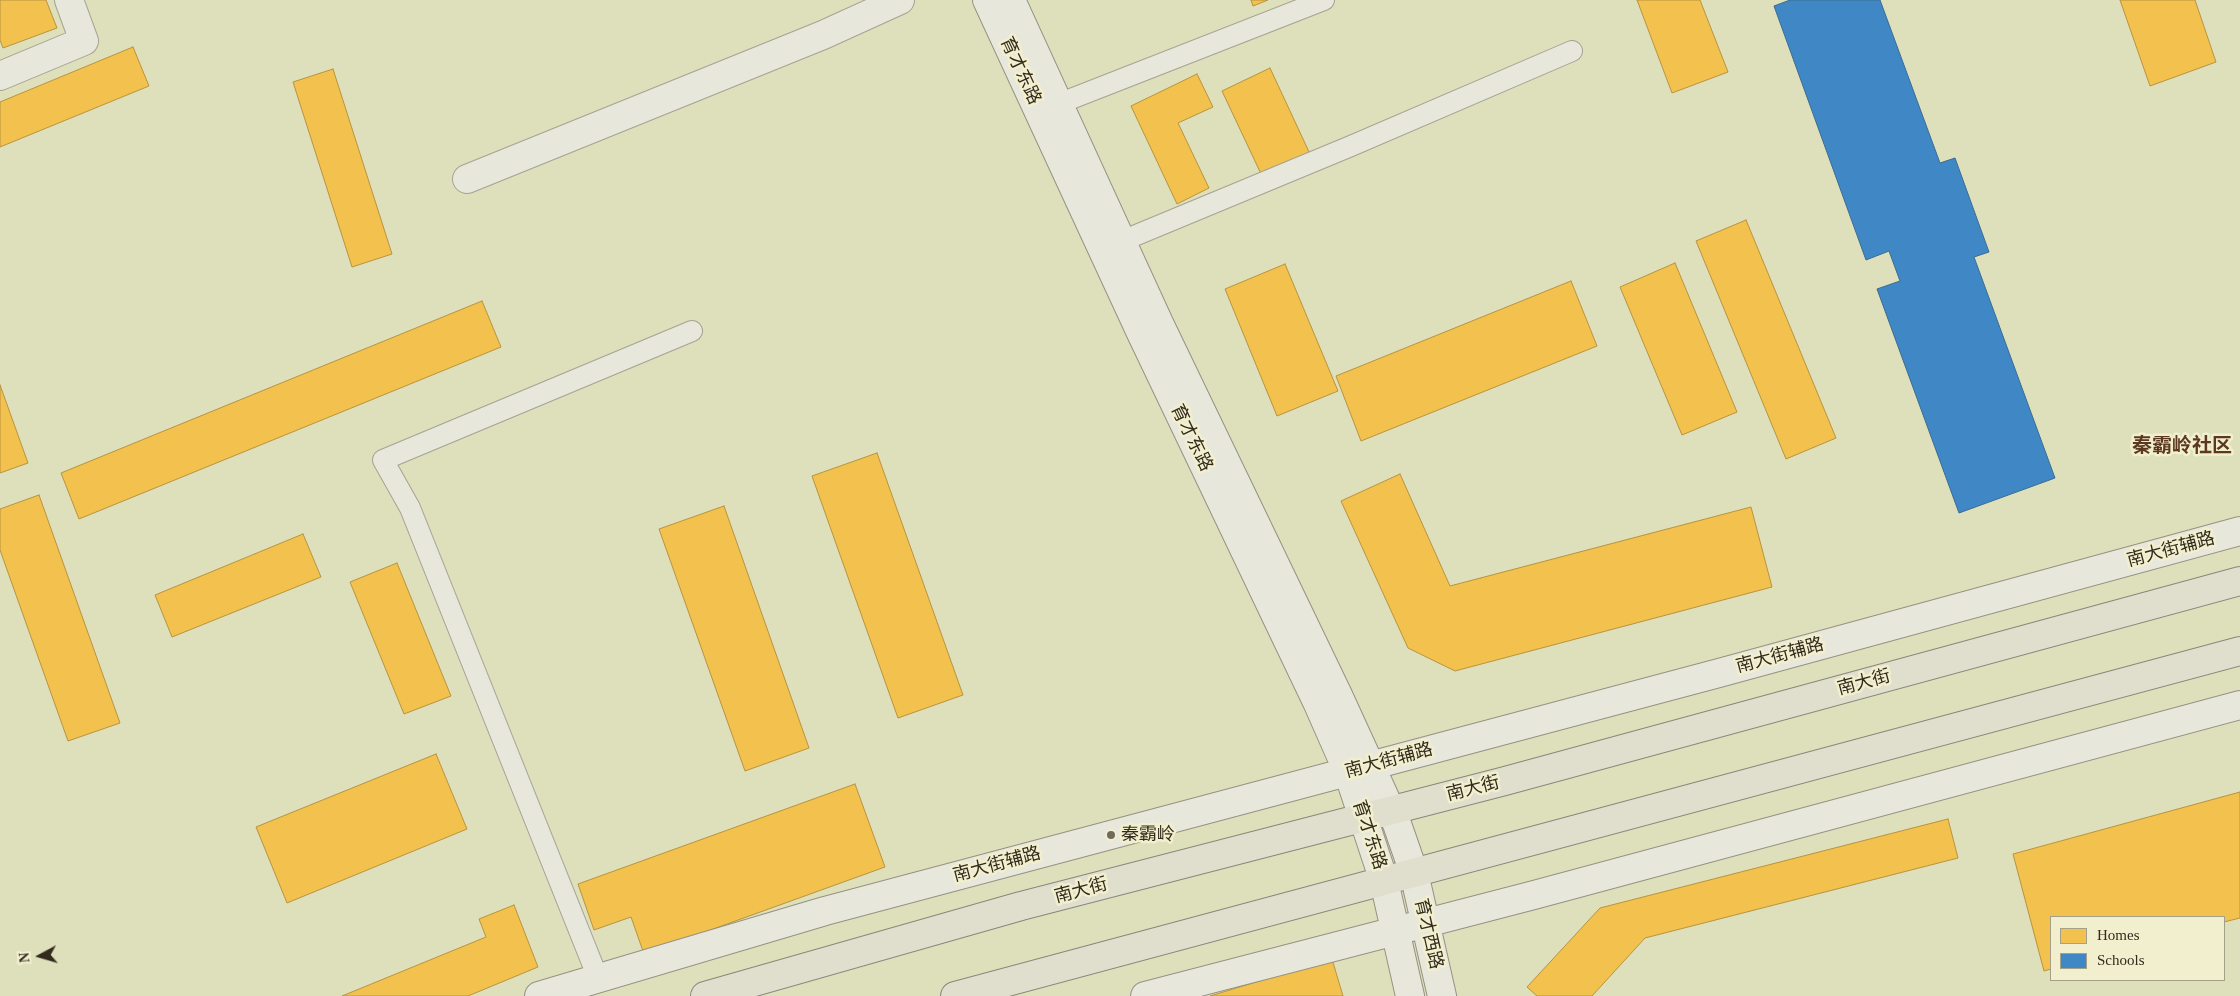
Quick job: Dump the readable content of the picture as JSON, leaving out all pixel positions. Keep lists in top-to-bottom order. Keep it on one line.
{"streets":{"main road":["南大街"],"street":["育才东路","南大街辅路","育才西路"]},"crossings":[["育才东路","南大街辅路"],["育才东路","南大街"],["育才东路","育才西路"]],"districts":["秦霸岭社区"],"places":["秦霸岭"],"legend":["Homes","Schools"],"north":"left"}
